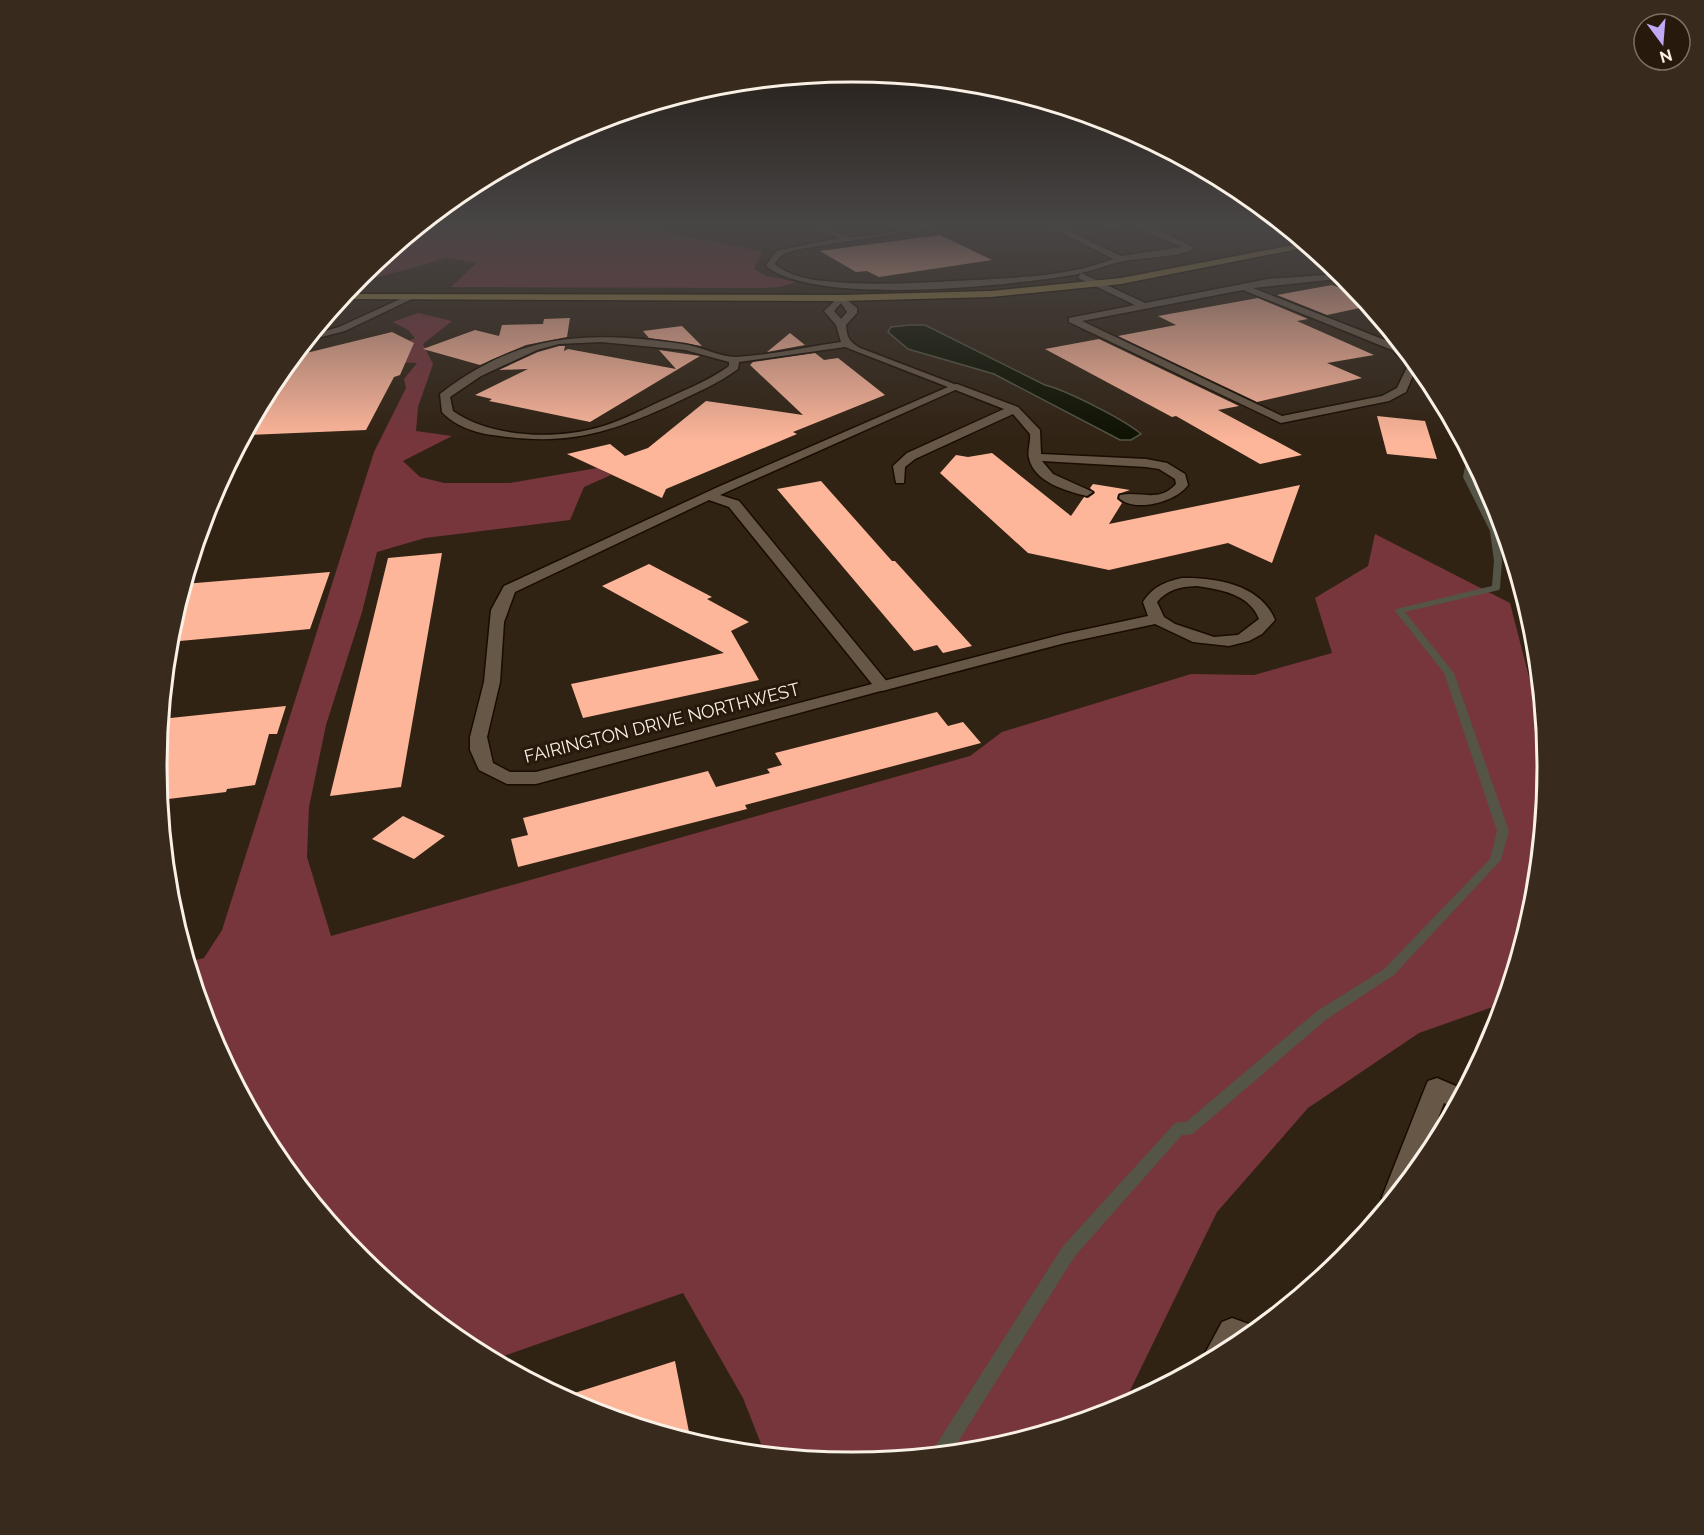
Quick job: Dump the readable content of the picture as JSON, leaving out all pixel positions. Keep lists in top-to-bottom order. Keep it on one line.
{"streets":{"street":["FAIRINGTON DRIVE NORTHWEST"]},"north":"bottom"}
